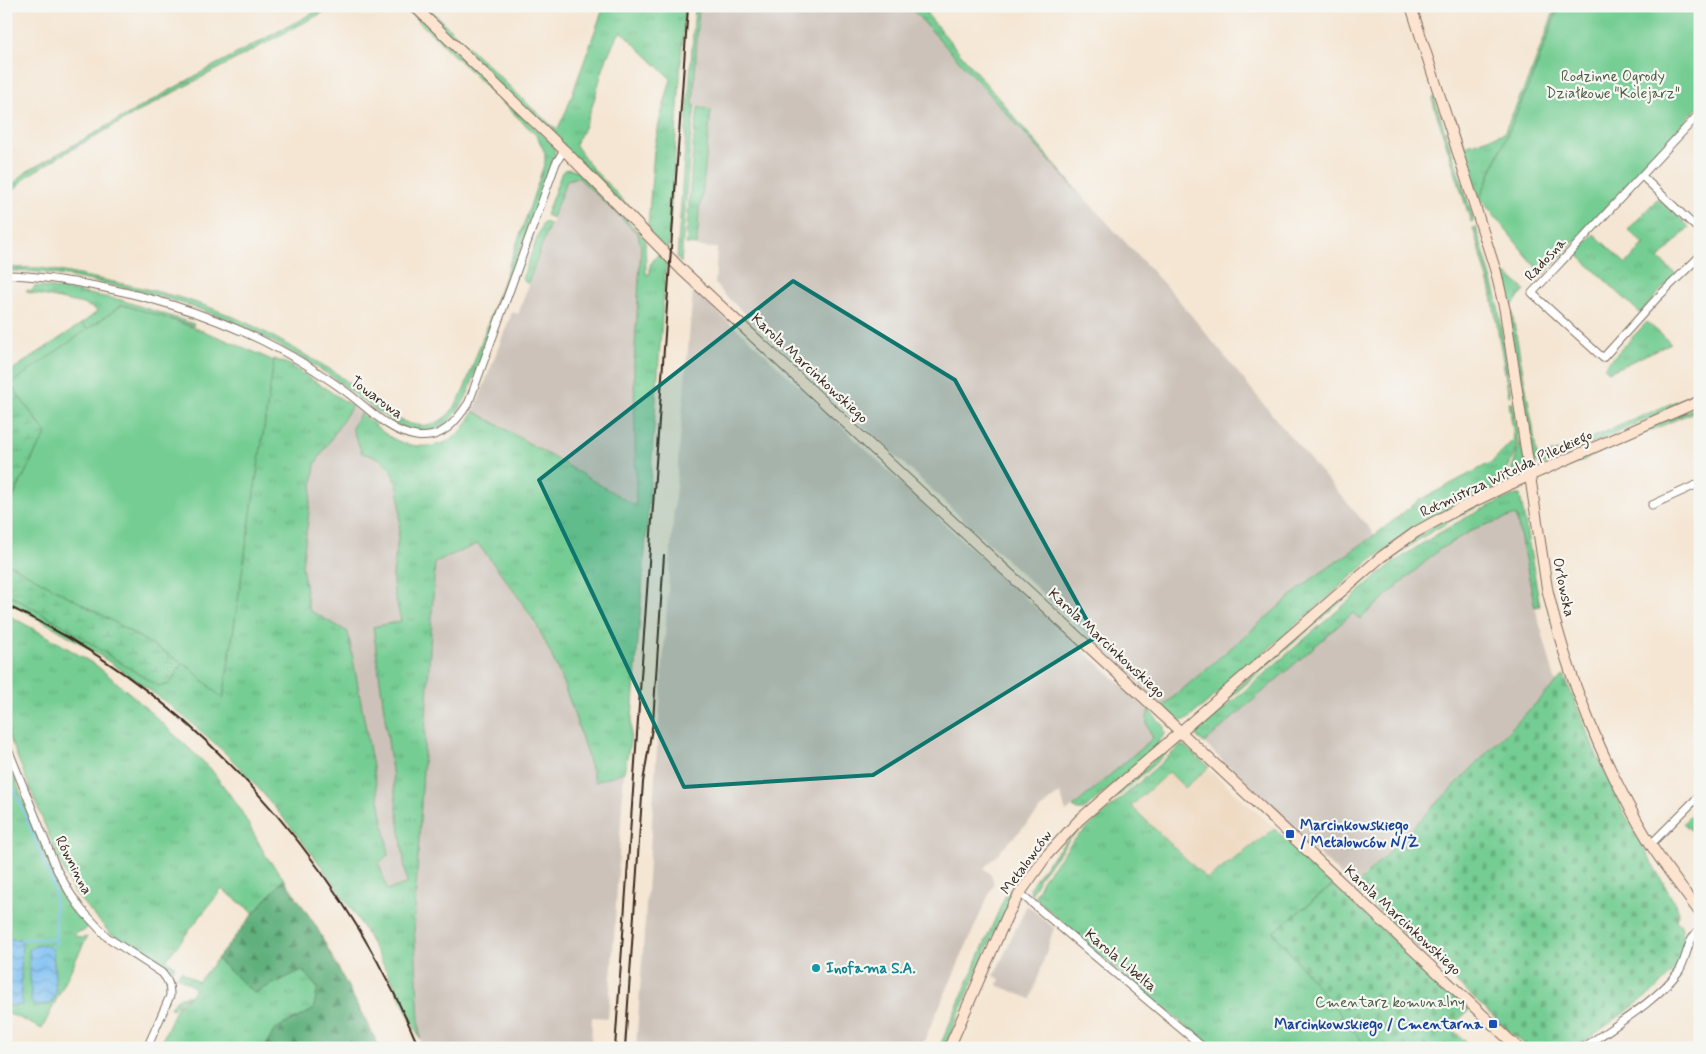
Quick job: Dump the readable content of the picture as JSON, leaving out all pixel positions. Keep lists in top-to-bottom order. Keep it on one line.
{"streets":{"street":["Radosna","Karola Marcinkowskiego","Towarowa","Rotmistrza Witolda Pileckiego","Orłowska","Metalowców","Równinna","Karola Libelta"]},"crossings":[["Karola Marcinkowskiego","Towarowa"],["Karola Marcinkowskiego","Rotmistrza Witolda Pileckiego"],["Karola Marcinkowskiego","Metalowców"],["Rotmistrza Witolda Pileckiego","Orłowska"],["Rotmistrza Witolda Pileckiego","Metalowców"],["Metalowców","Karola Libelta"]],"parks":["Rodzinne Ogrody Działkowe \"Kolejarz\"","Cmentarz komunalny"],"places":{"transit":["Marcinkowskiego / Metalowców N/Ż","Marcinkowskiego / Cmentarna"],"other":["Inofama S.A."]}}
